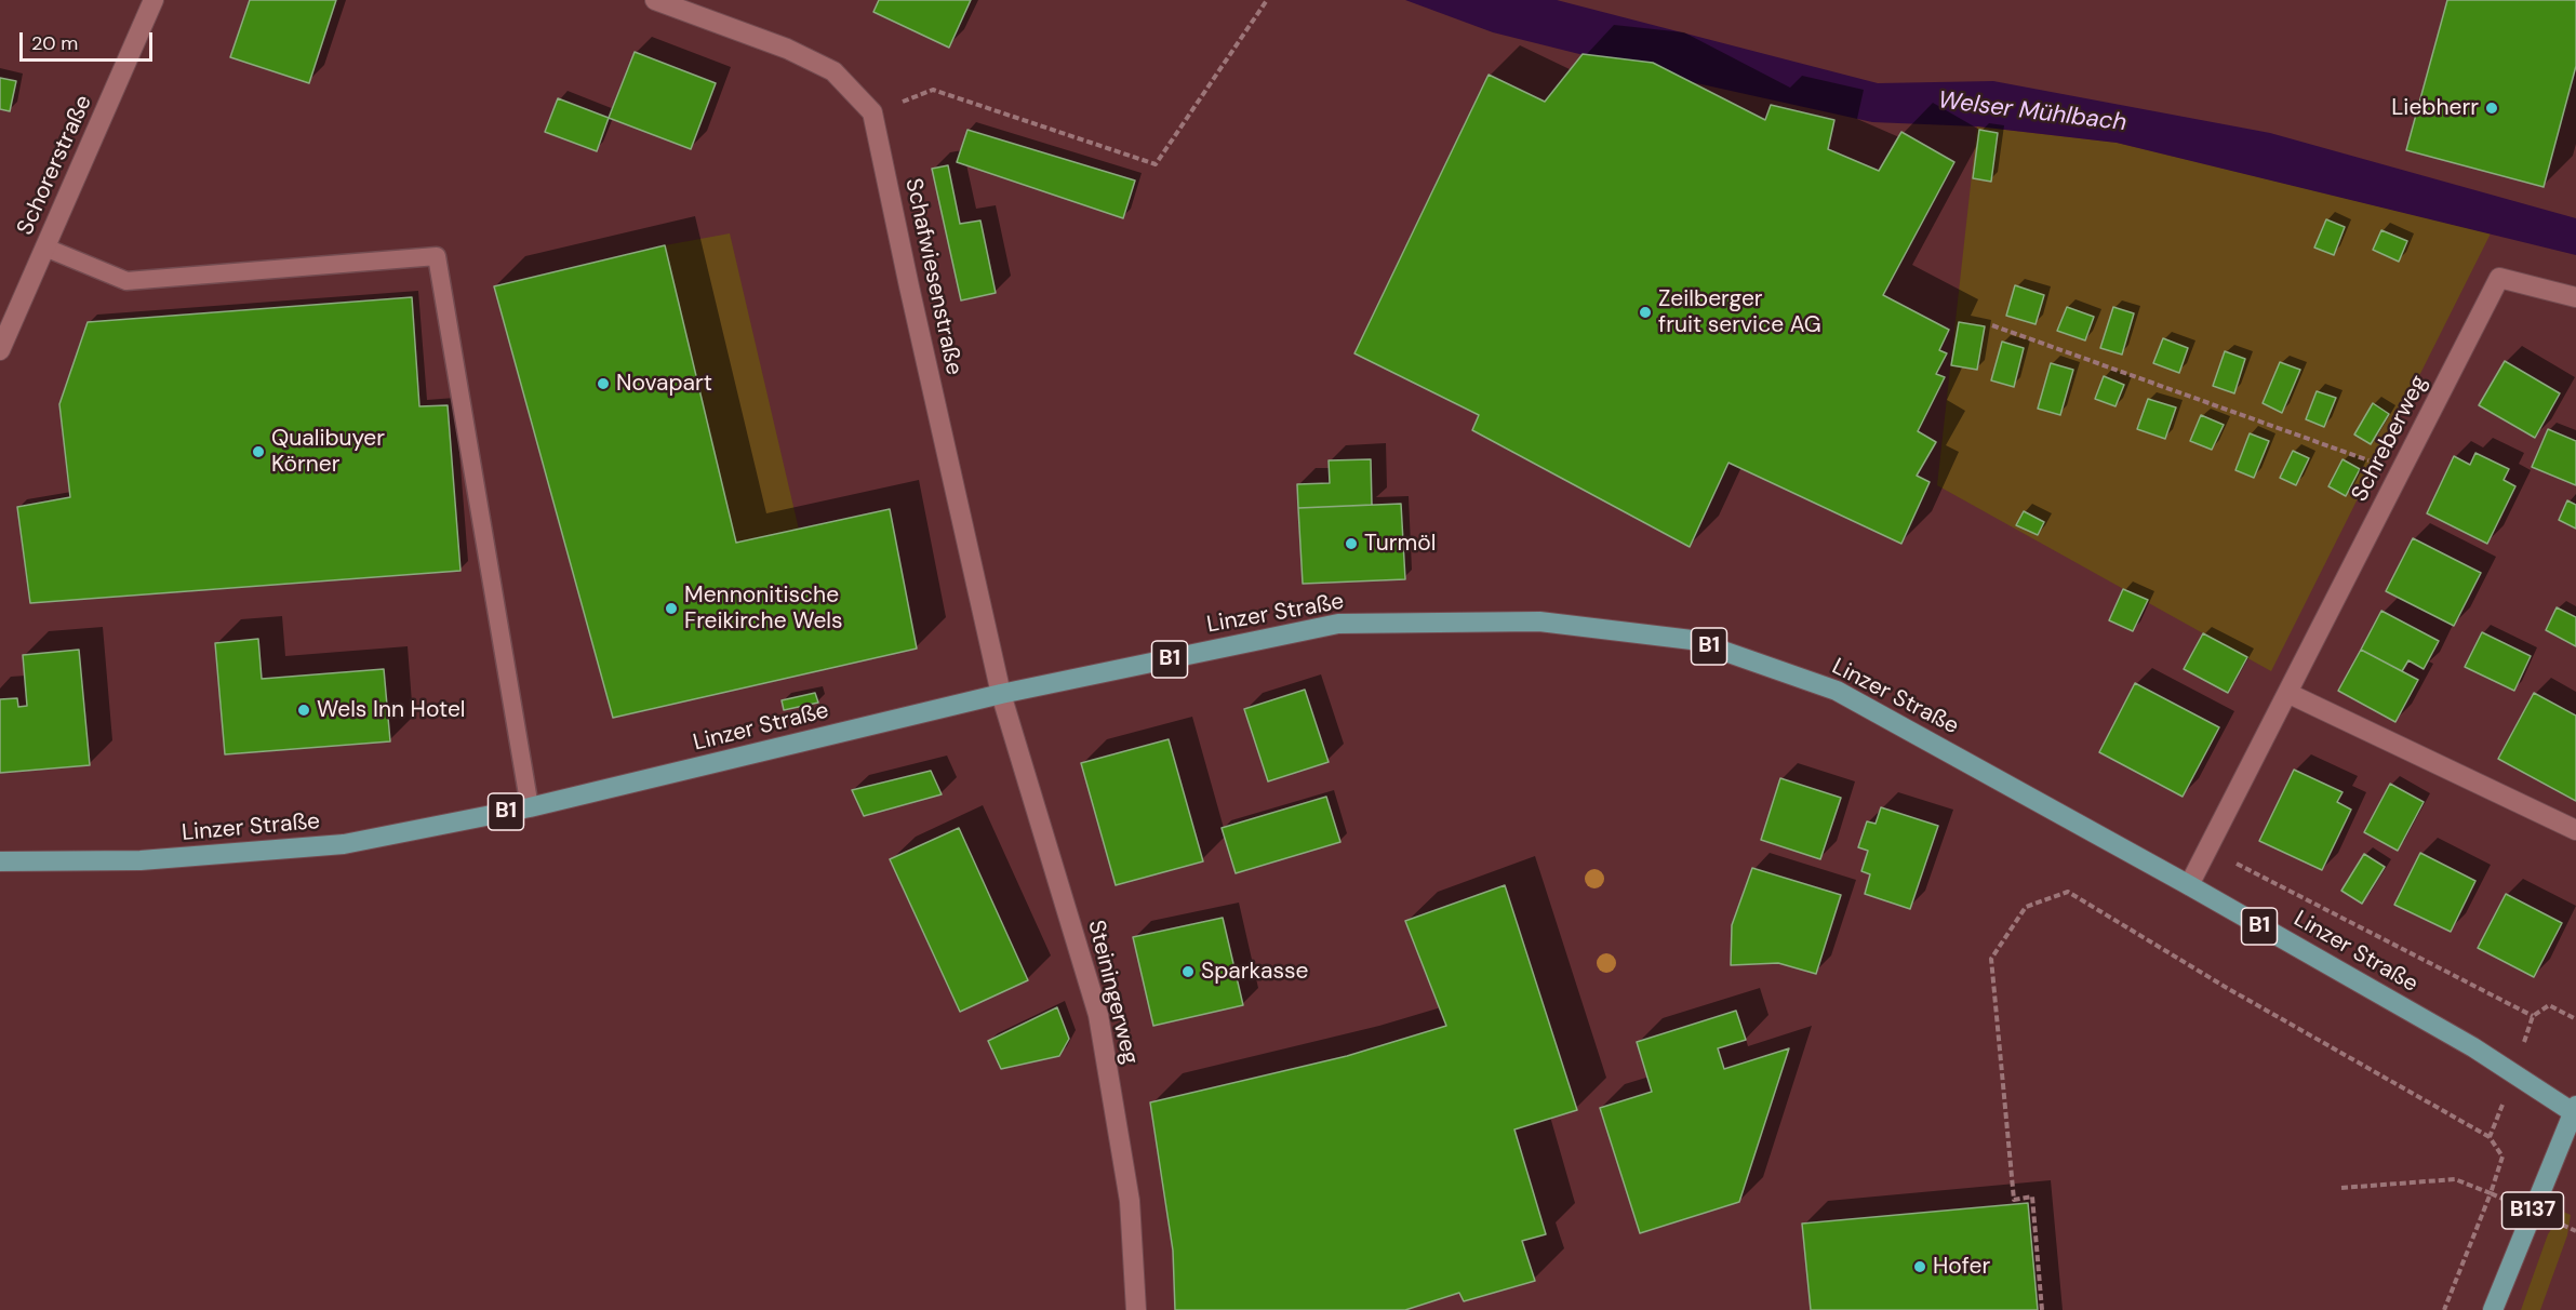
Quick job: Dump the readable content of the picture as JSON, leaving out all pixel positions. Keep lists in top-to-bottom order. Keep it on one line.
{"streets":{"main road":["Linzer Straße","B1","B137"],"street":["Schorerstraße","Schafwiesenstraße","Schreberweg","Steiningerweg"]},"crossings":[["Schafwiesenstraße","Linzer Straße"],["Schafwiesenstraße","Steiningerweg"],["Schreberweg","Linzer Straße"],["Linzer Straße","Steiningerweg"],["Linzer Straße","B137"]],"water":["Welser Mühlbach"],"places":["Liebherr","Zeilberger fruit service AG","Novapart","Qualibuyer Körner","Turmöl","Mennonitische Freikirche Wels","Wels Inn Hotel","Sparkasse","Hofer"],"scale_bar":"20 m"}
